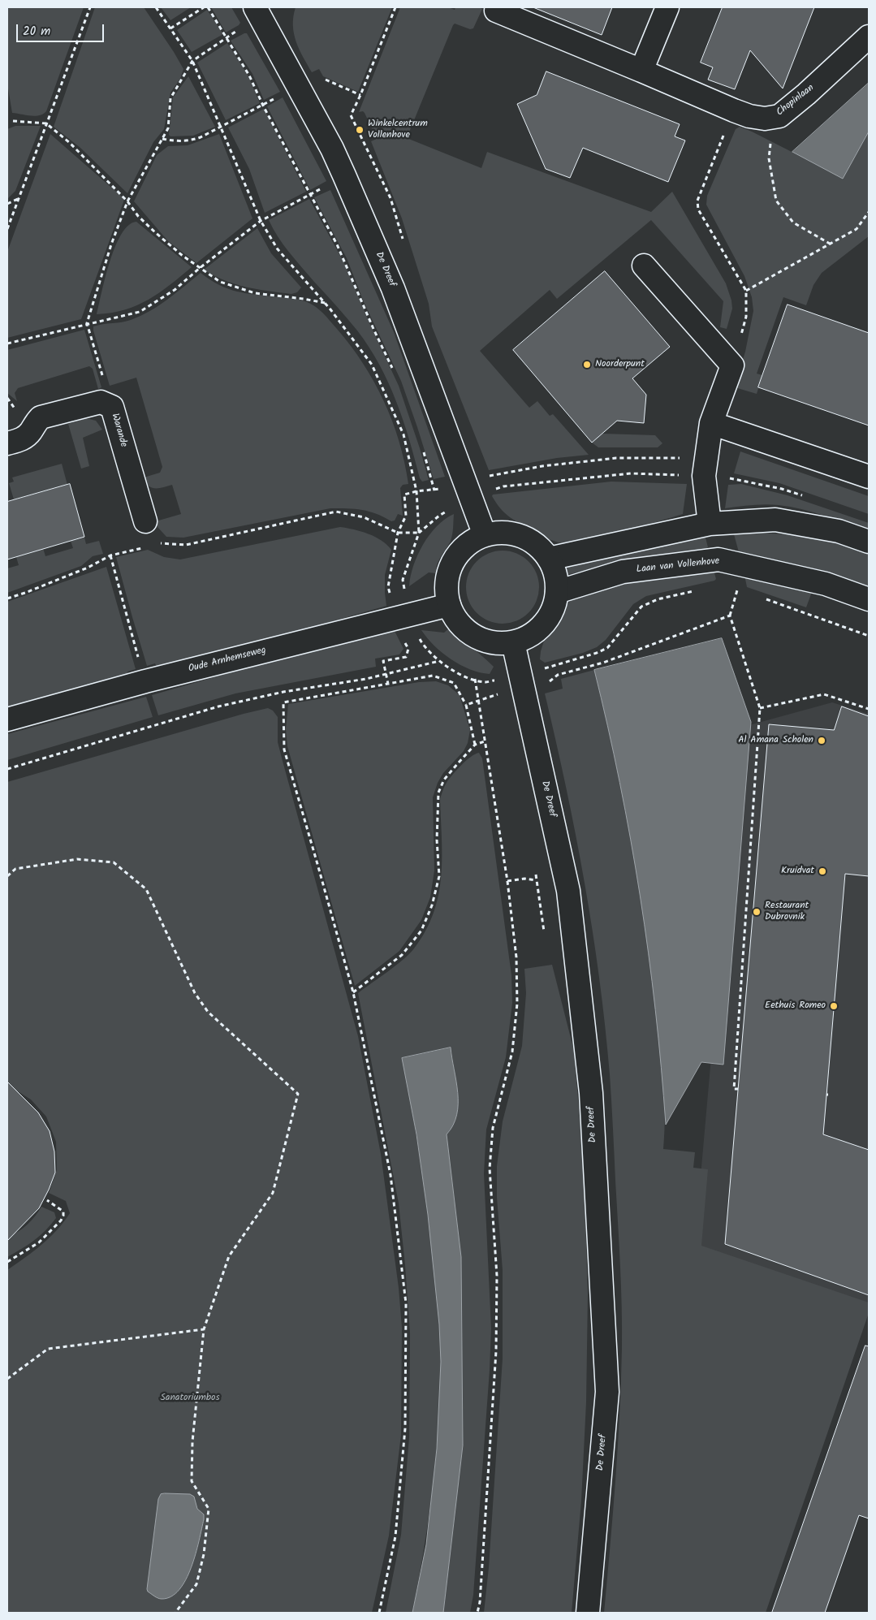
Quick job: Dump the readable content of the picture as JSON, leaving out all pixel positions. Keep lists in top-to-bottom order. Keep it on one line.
{"streets":{"street":["Chopinlaan","De Dreef","Warande","Laan van Vollenhove","Oude Arnhemseweg"]},"crossings":[["De Dreef","Laan van Vollenhove"],["De Dreef","Oude Arnhemseweg"],["Laan van Vollenhove","Oude Arnhemseweg"]],"parks":["Sanatoriumbos"],"places":["Winkelcentrum Vollenhove","Noorderpunt","Al Amana Scholen","Kruidvat","Restaurant Dubrovnik","Eethuis Romeo"],"scale_bar":"20 m"}
